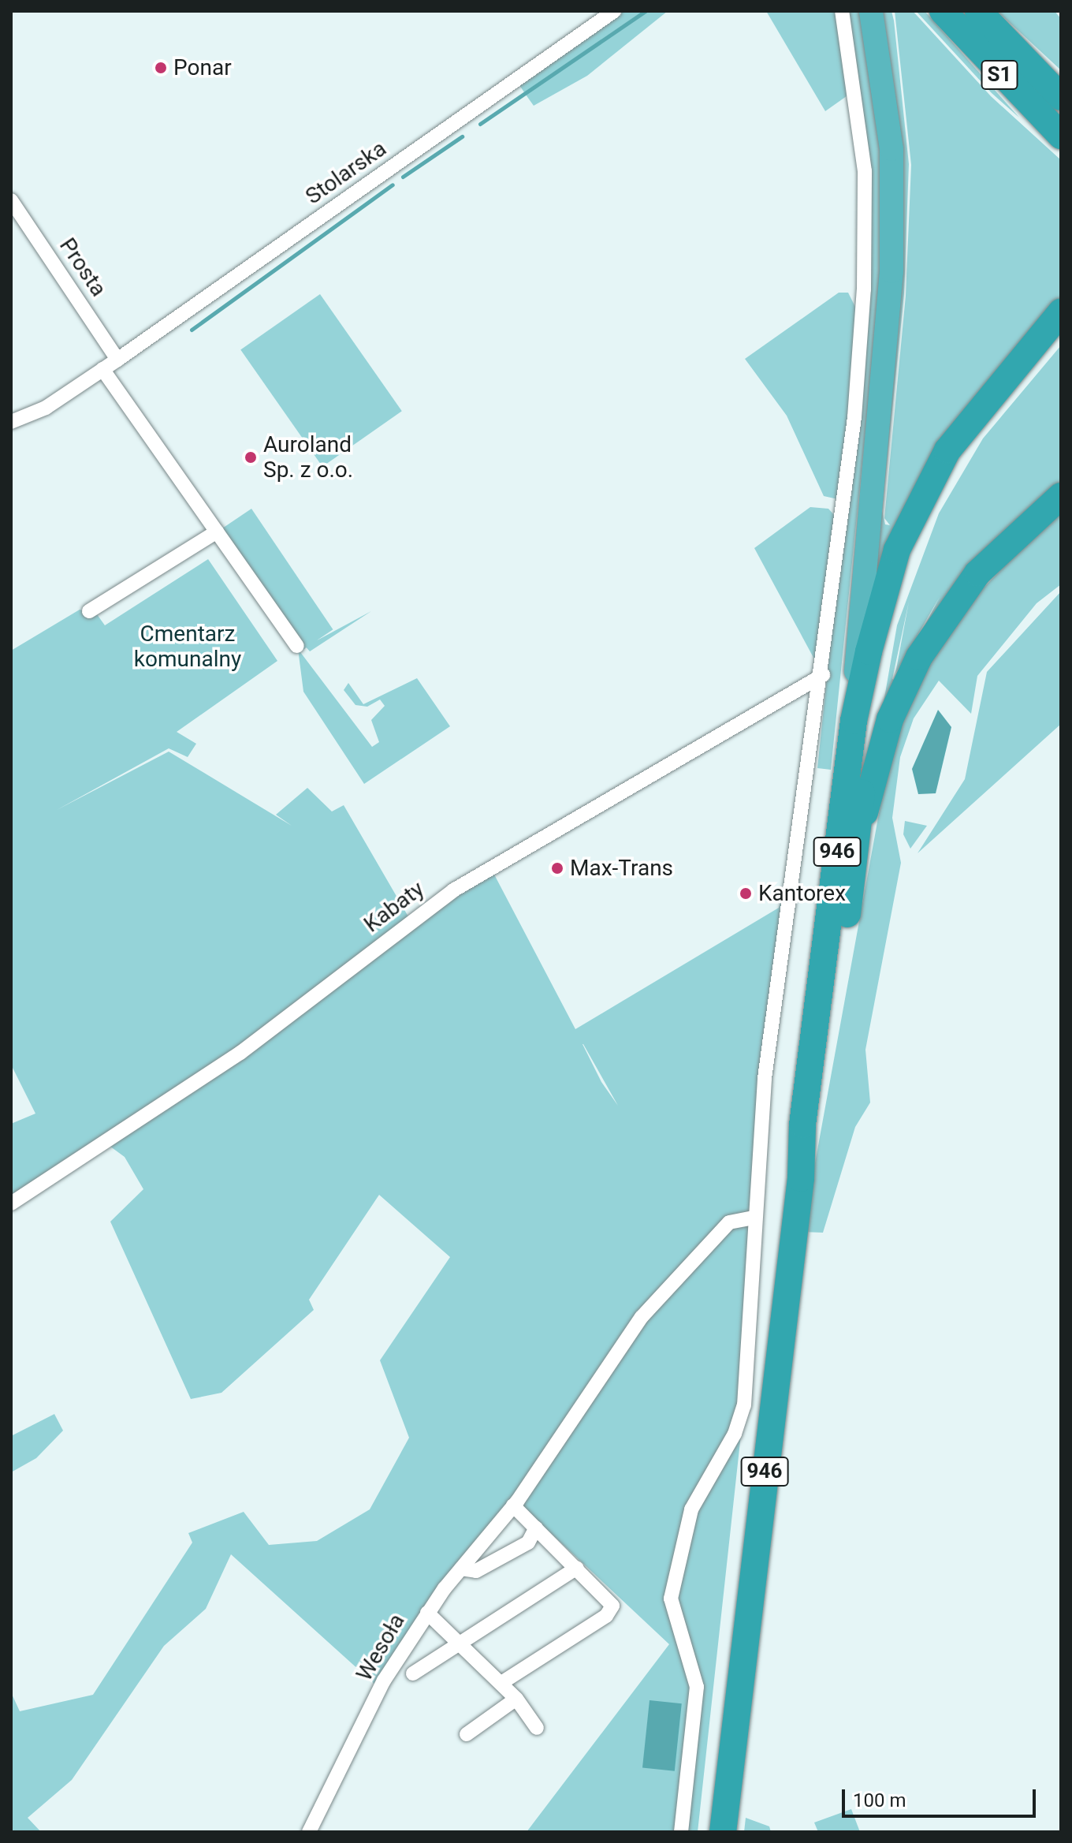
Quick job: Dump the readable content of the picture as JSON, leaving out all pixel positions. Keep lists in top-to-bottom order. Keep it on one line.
{"streets":{"highway":["S1","946"],"street":["Stolarska","Prosta","Kabaty","Wesoła"]},"crossings":[["Stolarska","Prosta"]],"parks":["Cmentarz komunalny"],"places":["Ponar","Auroland Sp. z o.o.","Max-Trans","Kantorex"],"scale_bar":"100 m"}
